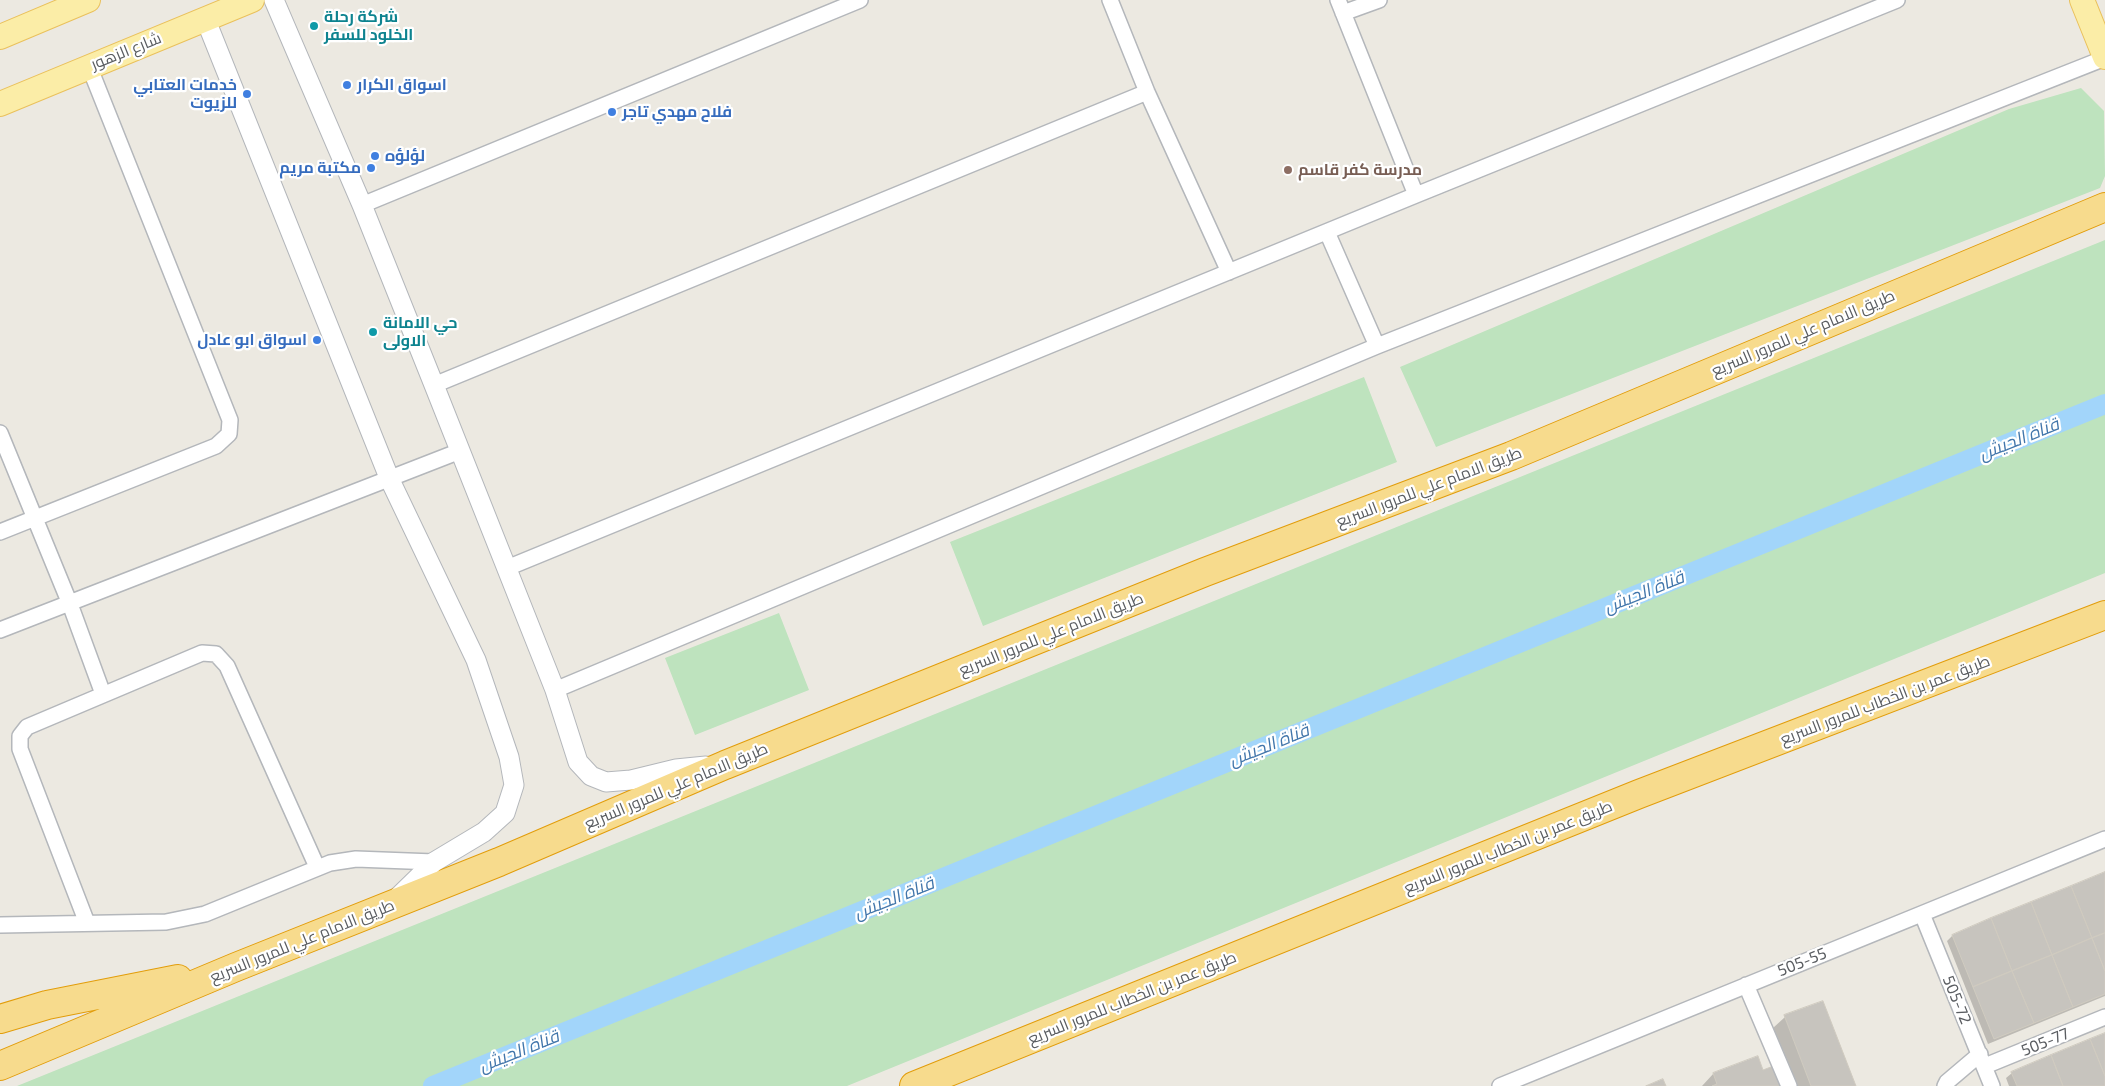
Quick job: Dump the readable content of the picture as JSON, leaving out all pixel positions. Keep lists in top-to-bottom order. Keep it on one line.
{"streets":{"highway":["طريق الامام علي للمرور السريع","طريق عمر بن الخطاب للمرور السريع"],"main road":["شارع الزهور"],"street":["505-55","505-72","505-77"]},"crossings":[["505-55","505-72"],["505-72","505-77"]],"water":["قناة الجيش"],"places":["شركة رحلة الخلود للسفر","اسواق الكرار","خدمات العتابي للزيوت","فلاح مهدي تاجر","لؤلؤه","مكتبة مريم","مدرسة كفر قاسم","حي الامانة الاولى","اسواق ابو عادل"]}
